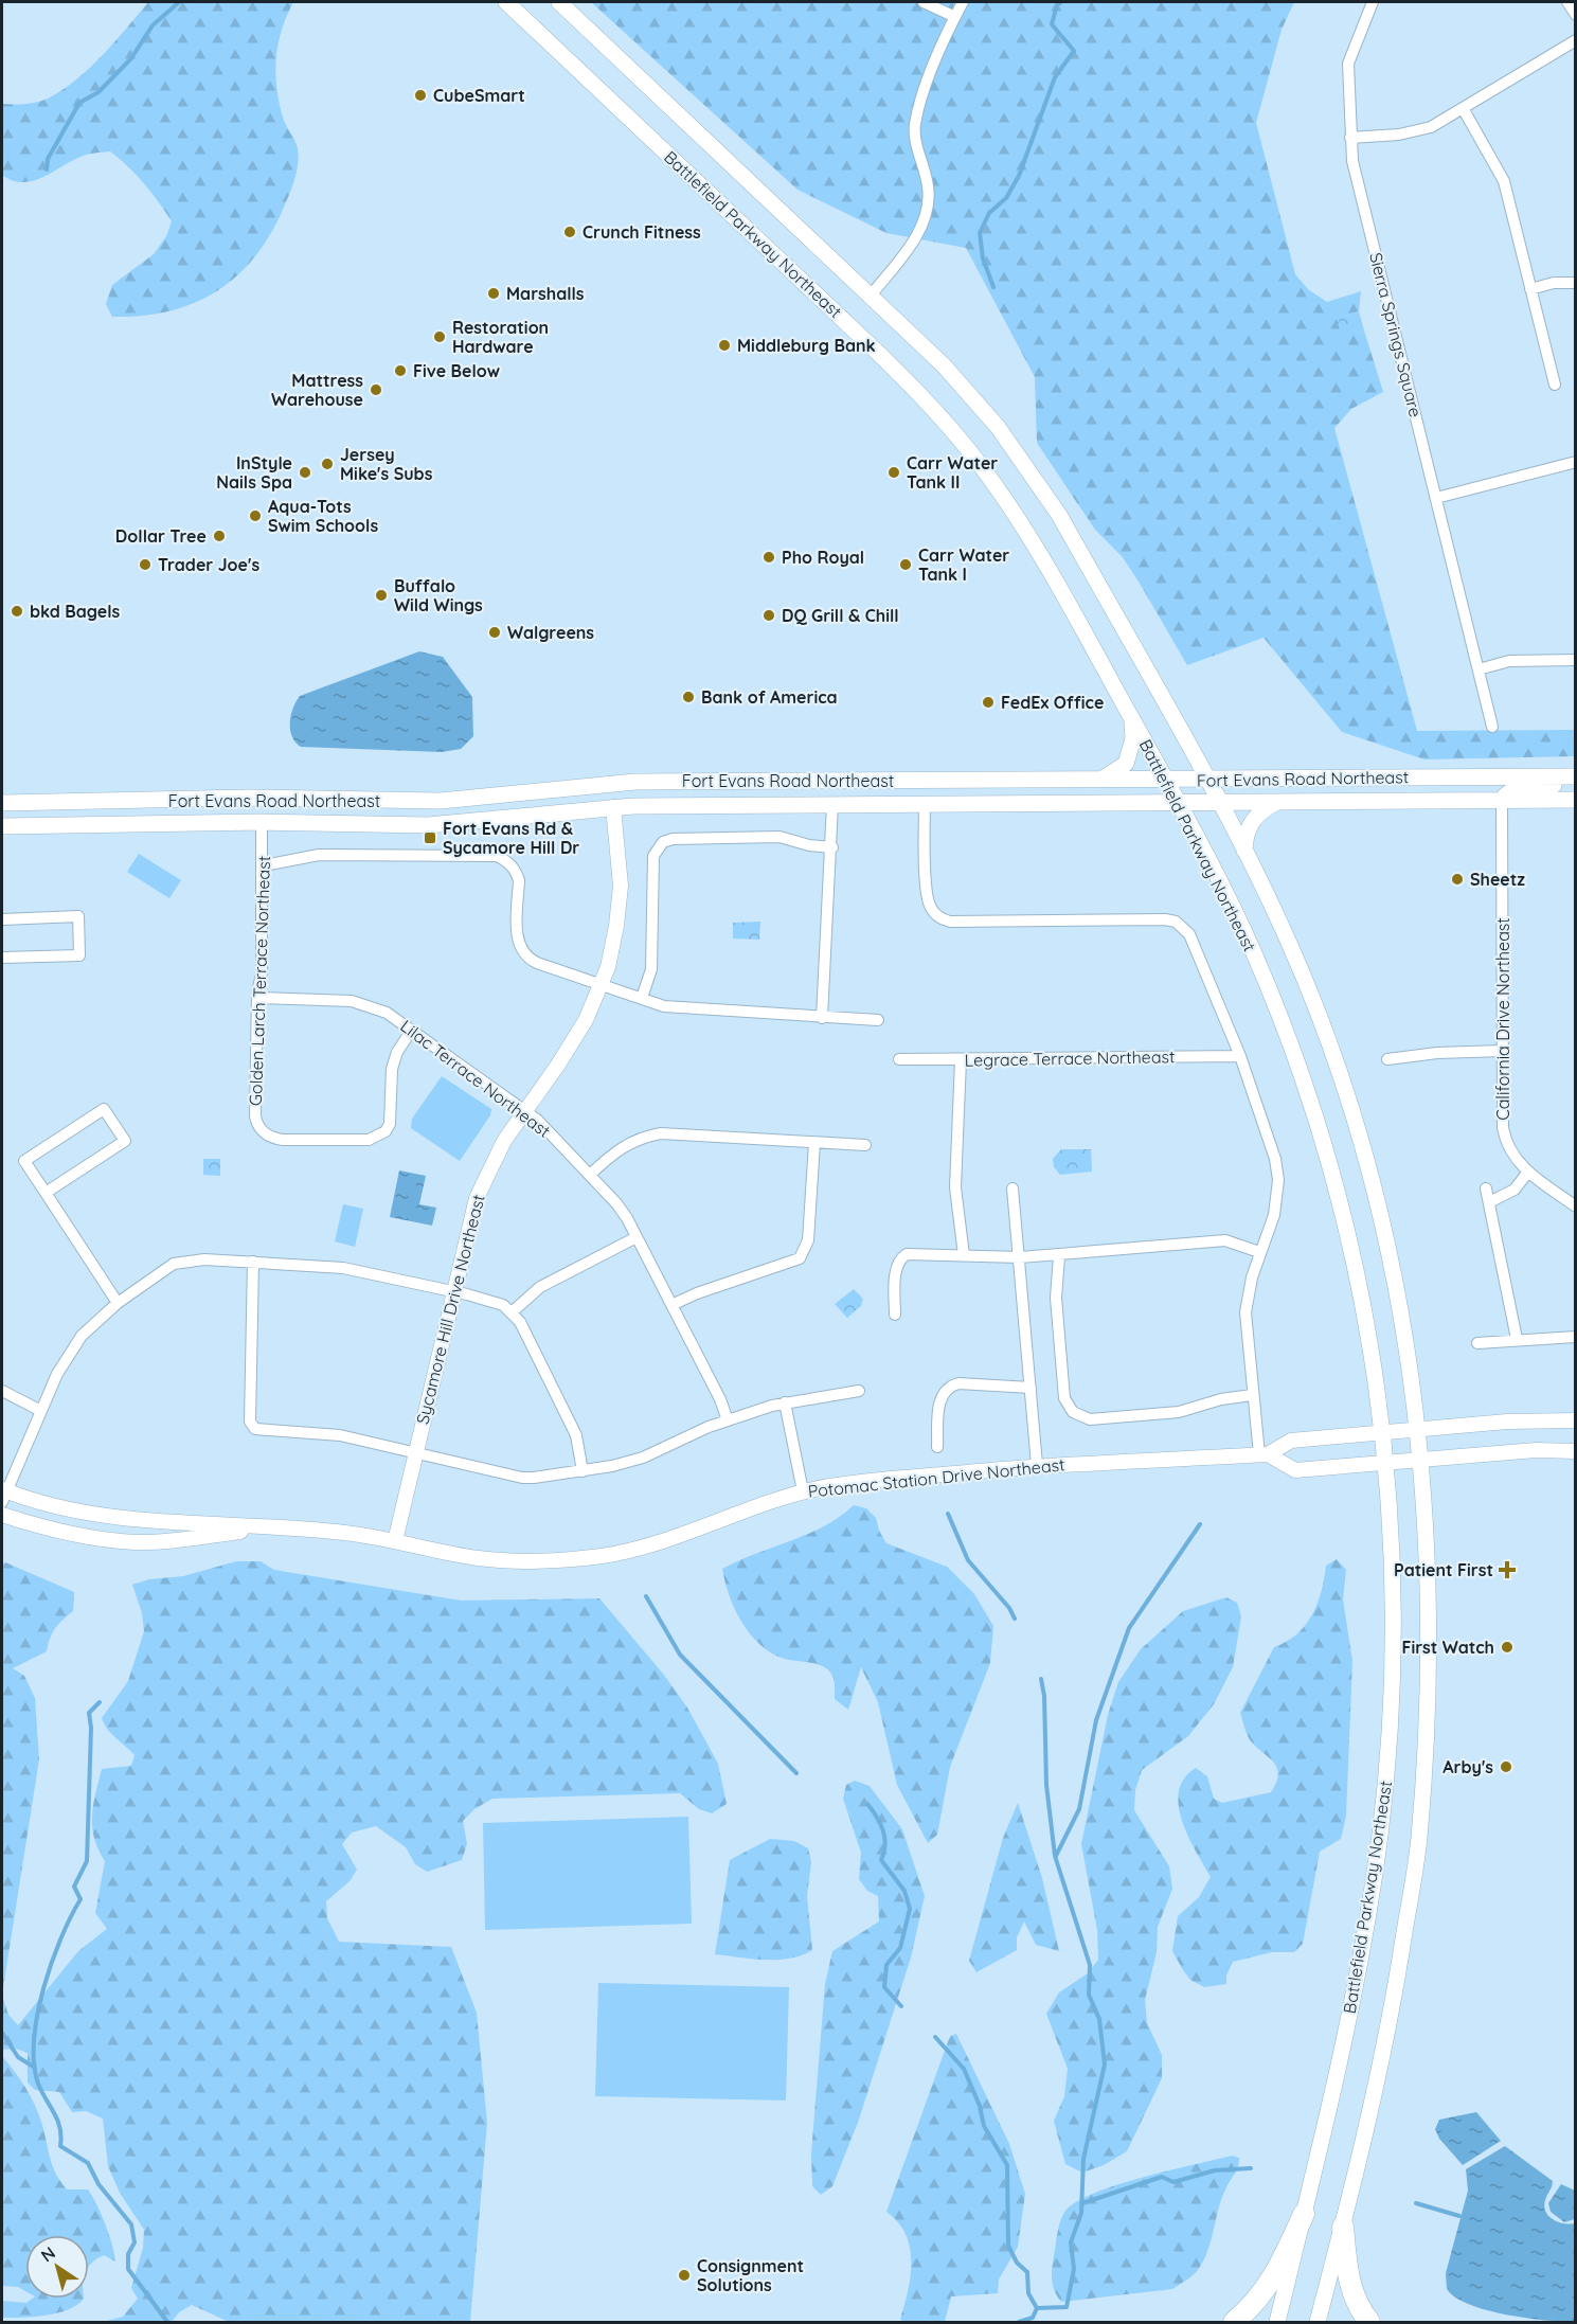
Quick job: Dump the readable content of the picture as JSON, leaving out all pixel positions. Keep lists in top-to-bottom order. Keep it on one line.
{"streets":{"main road":["Battlefield Parkway Northeast","Fort Evans Road Northeast"],"street":["Sierra Springs Square","Golden Larch Terrace Northeast","California Drive Northeast","Legrace Terrace Northeast","Lilac Terrace Northeast","Sycamore Hill Drive Northeast","Potomac Station Drive Northeast"]},"crossings":[["Battlefield Parkway Northeast","Fort Evans Road Northeast"],["Battlefield Parkway Northeast","Potomac Station Drive Northeast"],["Fort Evans Road Northeast","Golden Larch Terrace Northeast"],["Fort Evans Road Northeast","California Drive Northeast"],["Fort Evans Road Northeast","Sycamore Hill Drive Northeast"],["Golden Larch Terrace Northeast","Lilac Terrace Northeast"],["Lilac Terrace Northeast","Sycamore Hill Drive Northeast"],["Sycamore Hill Drive Northeast","Potomac Station Drive Northeast"]],"places":{"other":["CubeSmart","Crunch Fitness","Marshalls","Restoration Hardware","Middleburg Bank","Five Below","Mattress Warehouse","Jersey Mike's Subs","InStyle Nails Spa","Carr Water Tank II","Aqua-Tots Swim Schools","Dollar Tree","Pho Royal","Trader Joe's","Carr Water Tank I","Buffalo Wild Wings","bkd Bagels","DQ Grill & Chill","Walgreens","Bank of America","FedEx Office","Sheetz","First Watch","Arby's","Consignment Solutions"],"transit":["Fort Evans Rd & Sycamore Hill Dr"],"health":["Patient First"]},"north":"top left"}
